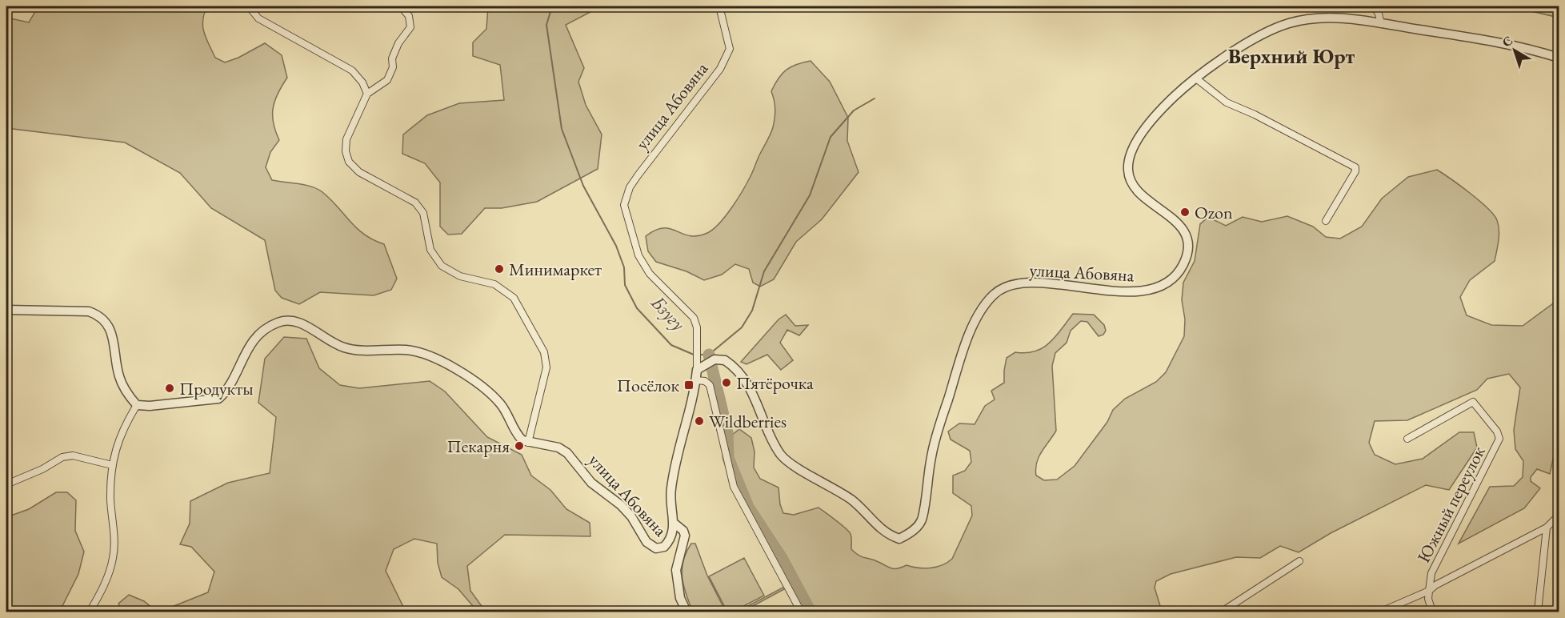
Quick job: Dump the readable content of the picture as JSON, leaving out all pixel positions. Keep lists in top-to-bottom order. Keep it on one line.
{"streets":{"street":["улица Абовяна","Южный переулок"]},"districts":["Верхний Юрт"],"water":["Бзугу"],"places":{"other":["Ozon","Минимаркет","Пятёрочка","Продукты","Wildberries","Пекарня"],"transit":["Посёлок"]},"north":"top left"}
